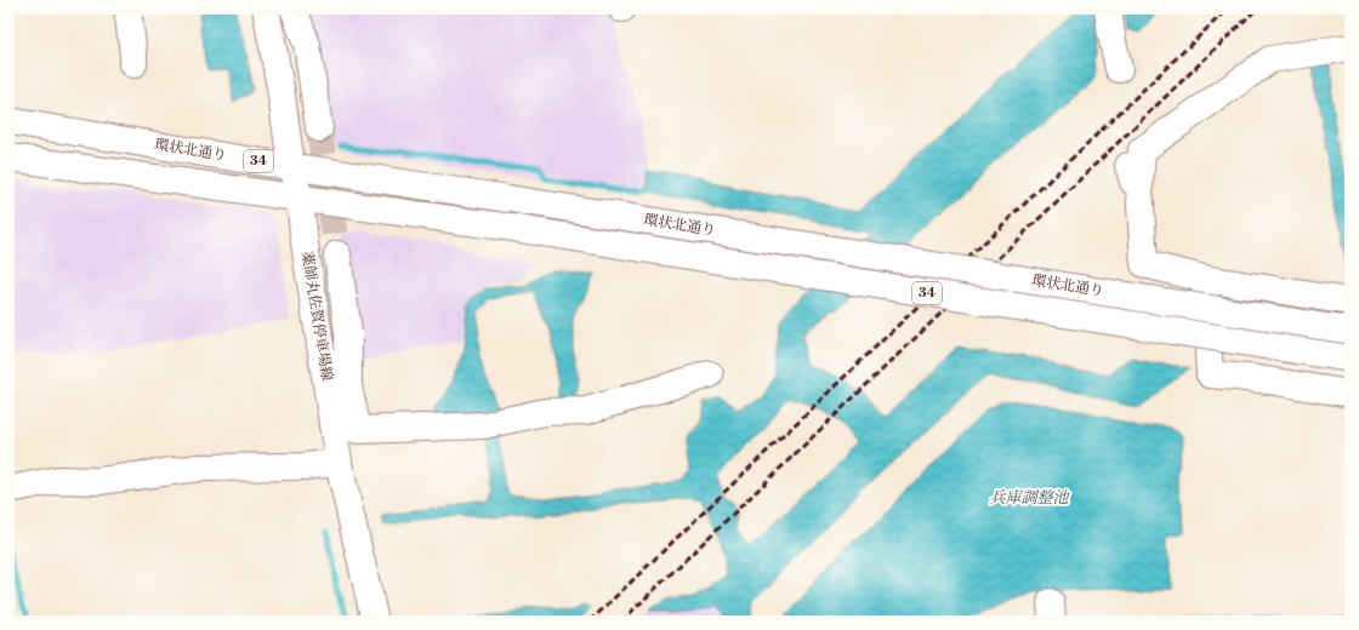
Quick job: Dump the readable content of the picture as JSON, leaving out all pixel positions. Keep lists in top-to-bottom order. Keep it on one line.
{"streets":{"main road":["環状北通り","34","薬師丸佐賀停車場線"]},"crossings":[["環状北通り","薬師丸佐賀停車場線"]],"water":["兵庫調整池"]}
